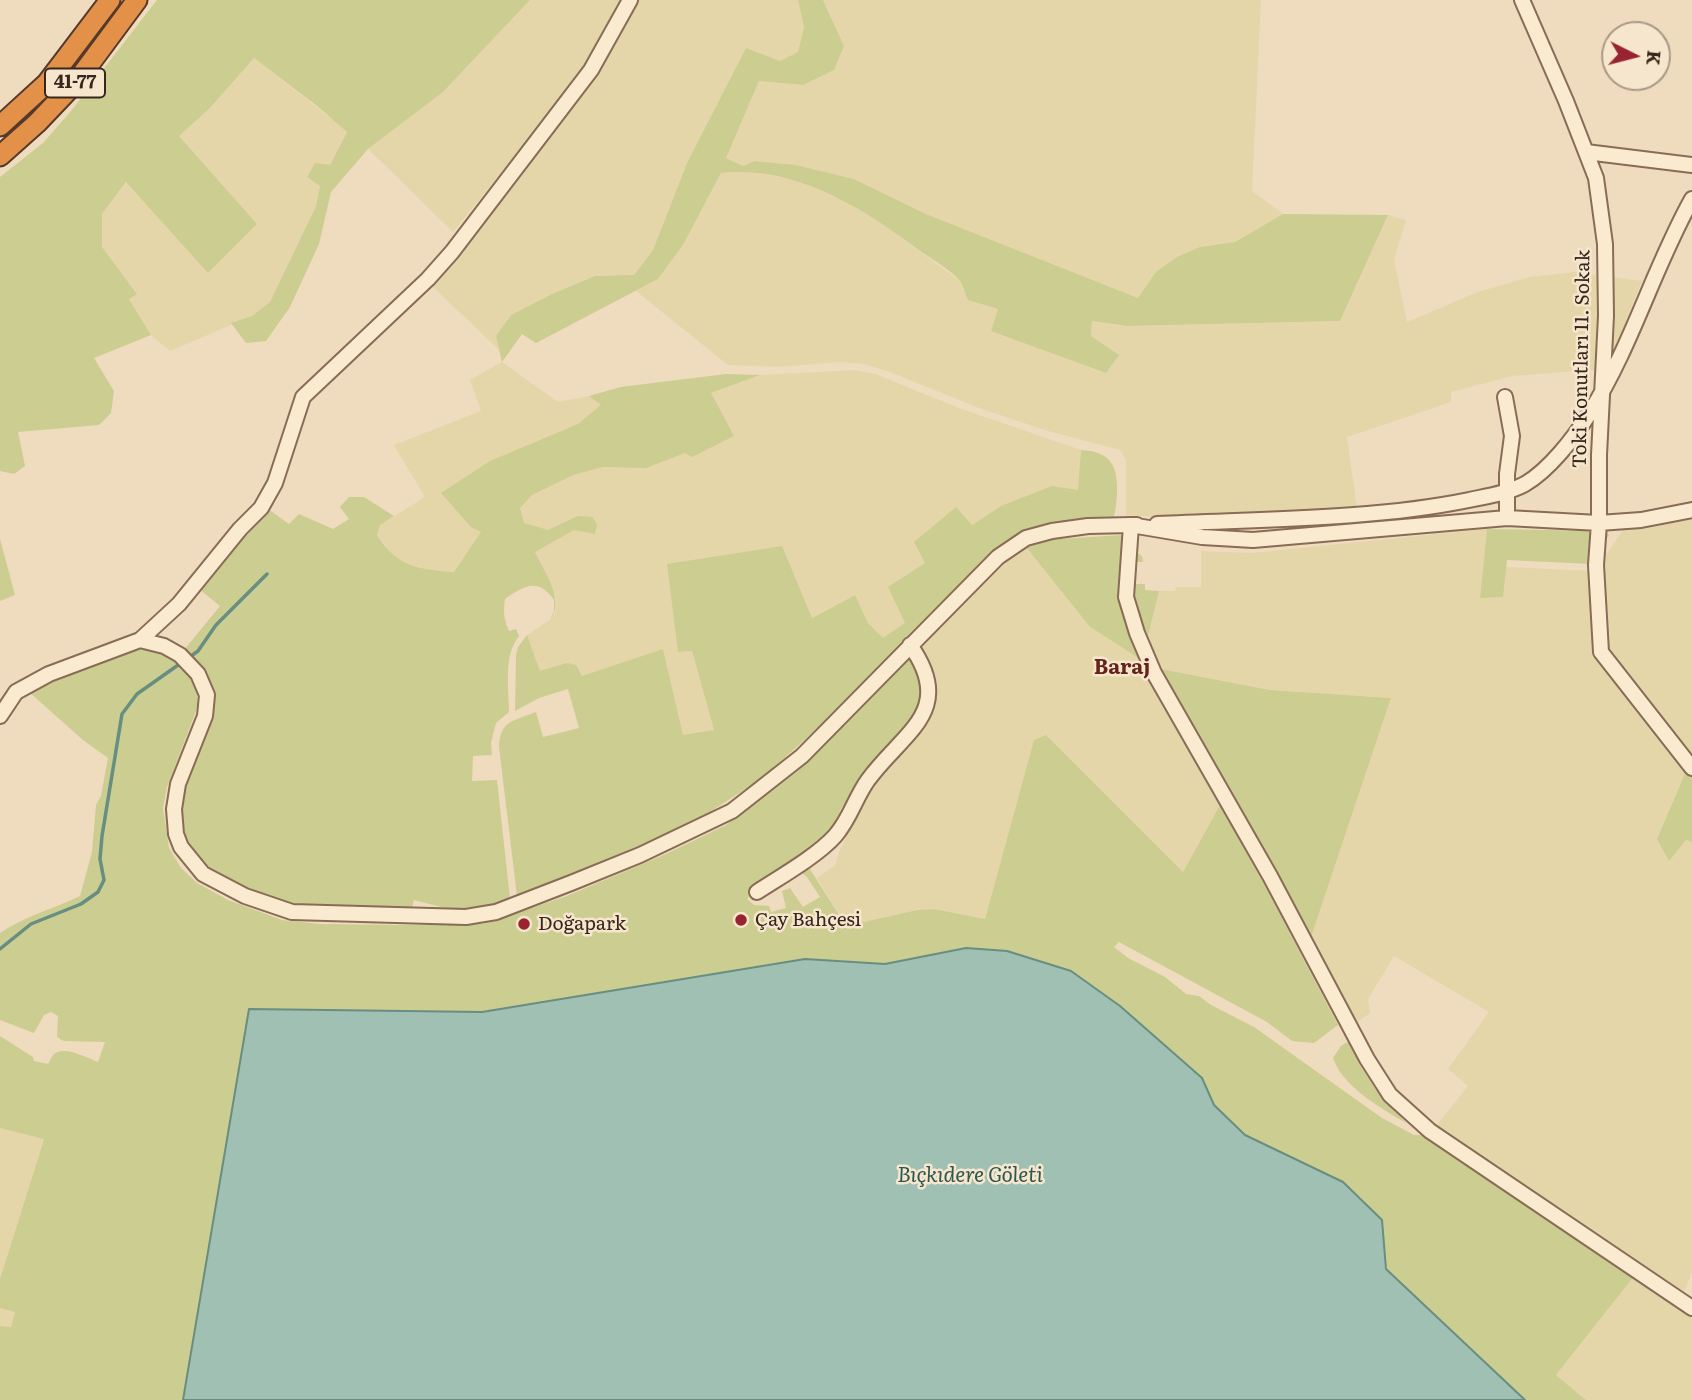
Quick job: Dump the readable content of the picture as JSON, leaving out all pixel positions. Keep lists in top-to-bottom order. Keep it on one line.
{"streets":{"highway":["41-77"],"street":["Toki Konutları 11. Sokak"]},"districts":["Baraj"],"water":["Bıçkıdere Göleti"],"places":["Çay Bahçesi","Doğapark"],"north":"right"}
